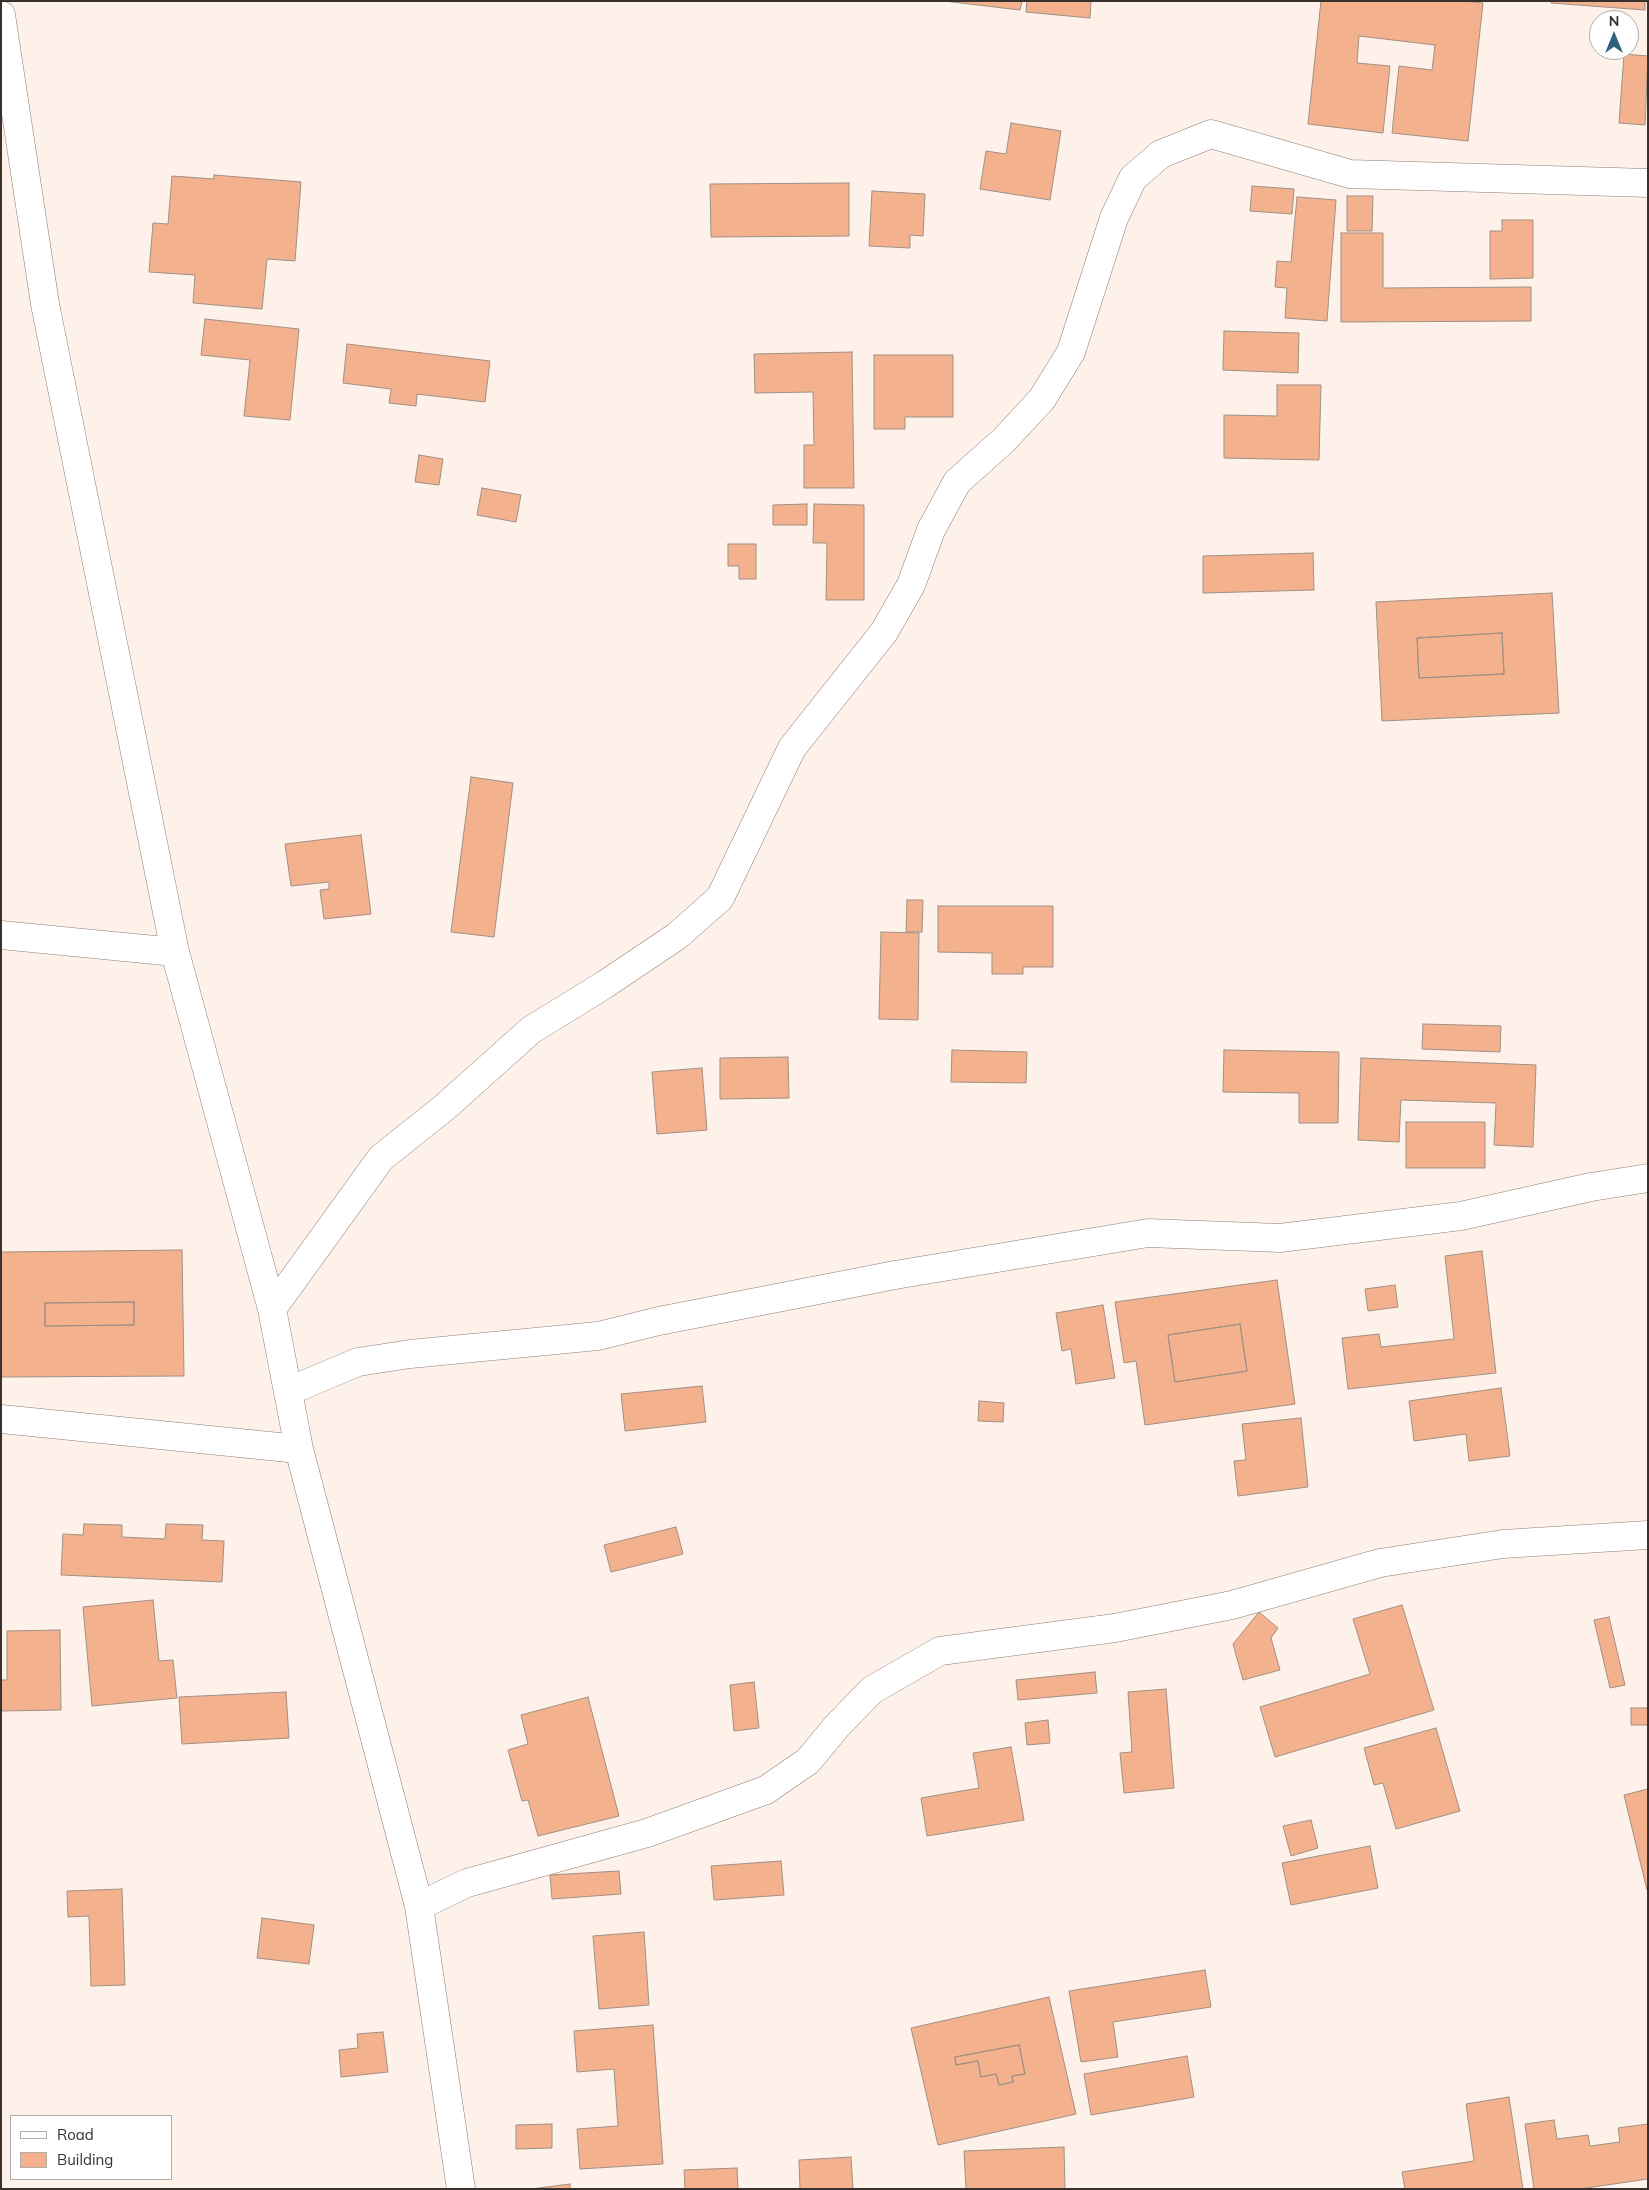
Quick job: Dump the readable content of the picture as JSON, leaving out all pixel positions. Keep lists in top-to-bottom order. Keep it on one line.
{"legend":["Road","Building"],"north":"top"}
